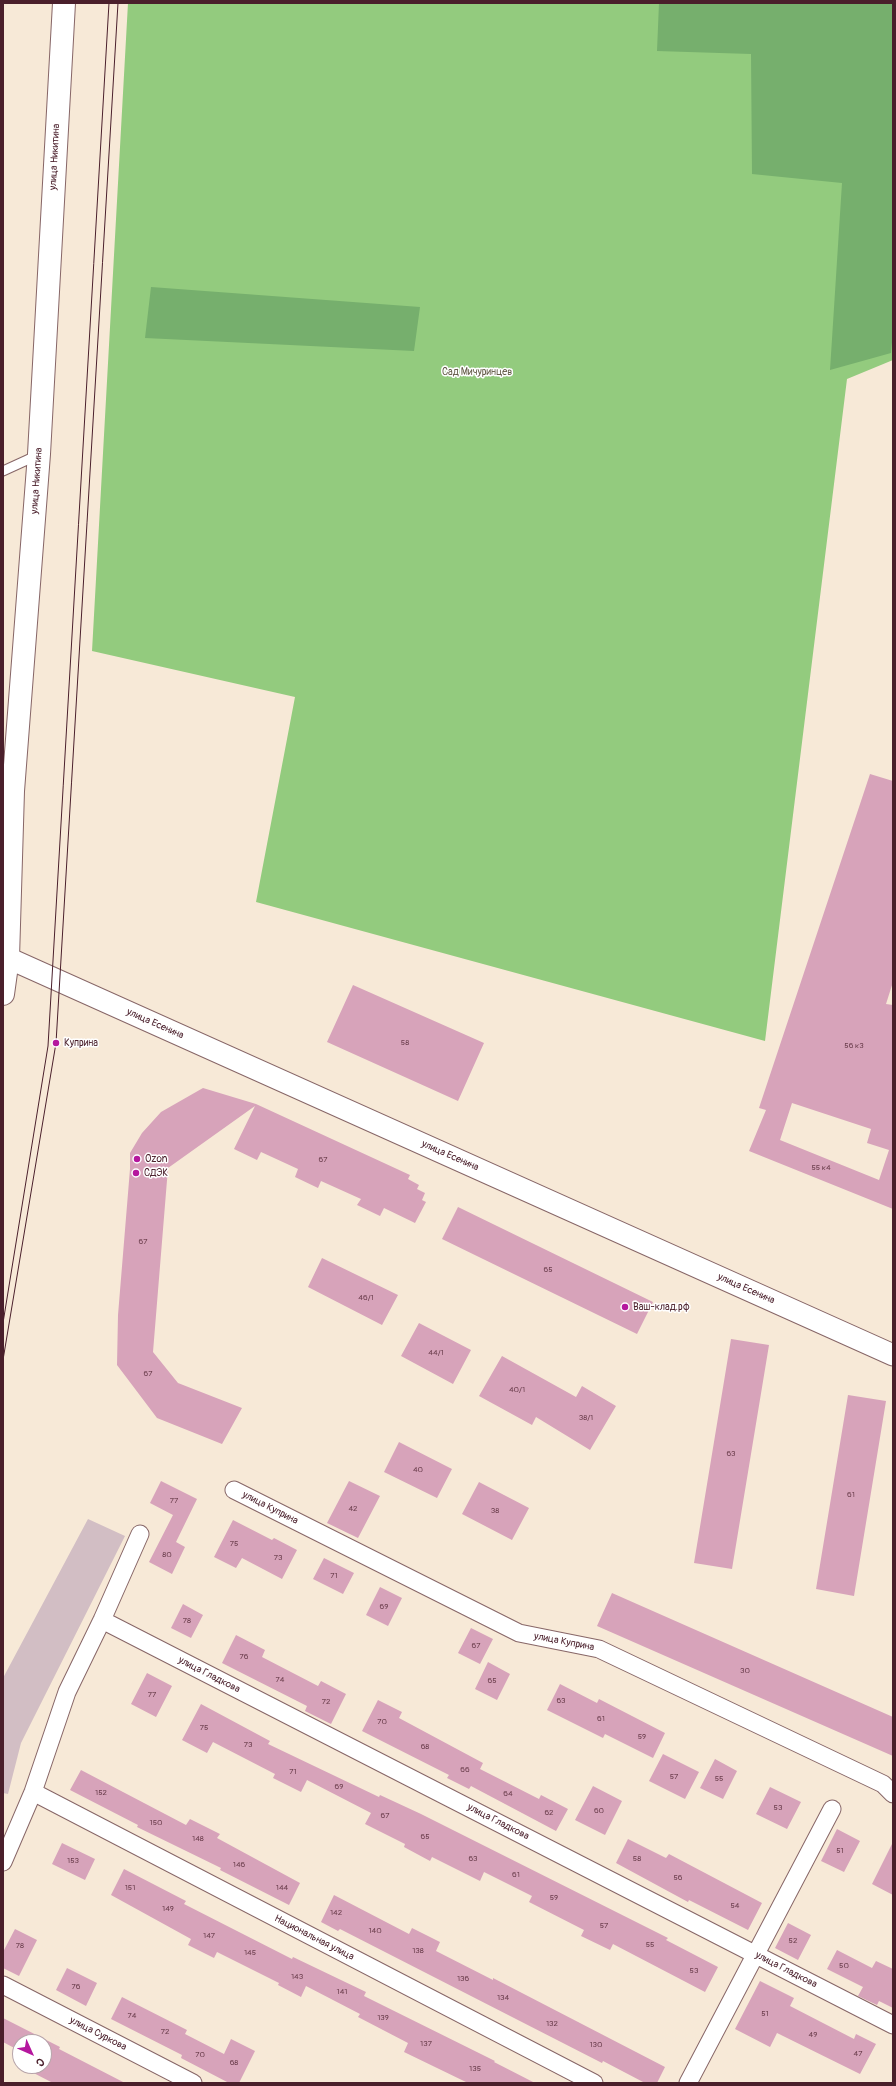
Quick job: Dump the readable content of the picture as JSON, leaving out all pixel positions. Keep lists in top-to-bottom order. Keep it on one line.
{"streets":{"main road":["улица Никитина"],"street":["улица Есенина","улица Куприна","улица Гладкова","Национальная улица","улица Суркова"]},"crossings":[["улица Никитина","улица Есенина"]],"parks":["Сад Мичуринцев"],"places":["Куприна","Ozon","СДЭК","Ваш-клад.рф"],"house_numbers":["58","56 к3","67","55 к4","67","65","46/1","44/1","67","40/1","38/1","63","40","61","77","42","38","75","80","73","71","69","78","67","76","30","74","65","77","63","72","61","70","75","59","73","68","66","71","57","55","69","152","64","53","60","62","67","150","65","148","51","63","58","153","146","61","56","151","144","59","54","149","142","57","140","147","52","55","78","138","145","50","53","143","136","76","141","134","51","74","139","132","72","49","137","130","47","70","68","135"],"north":"bottom right"}
